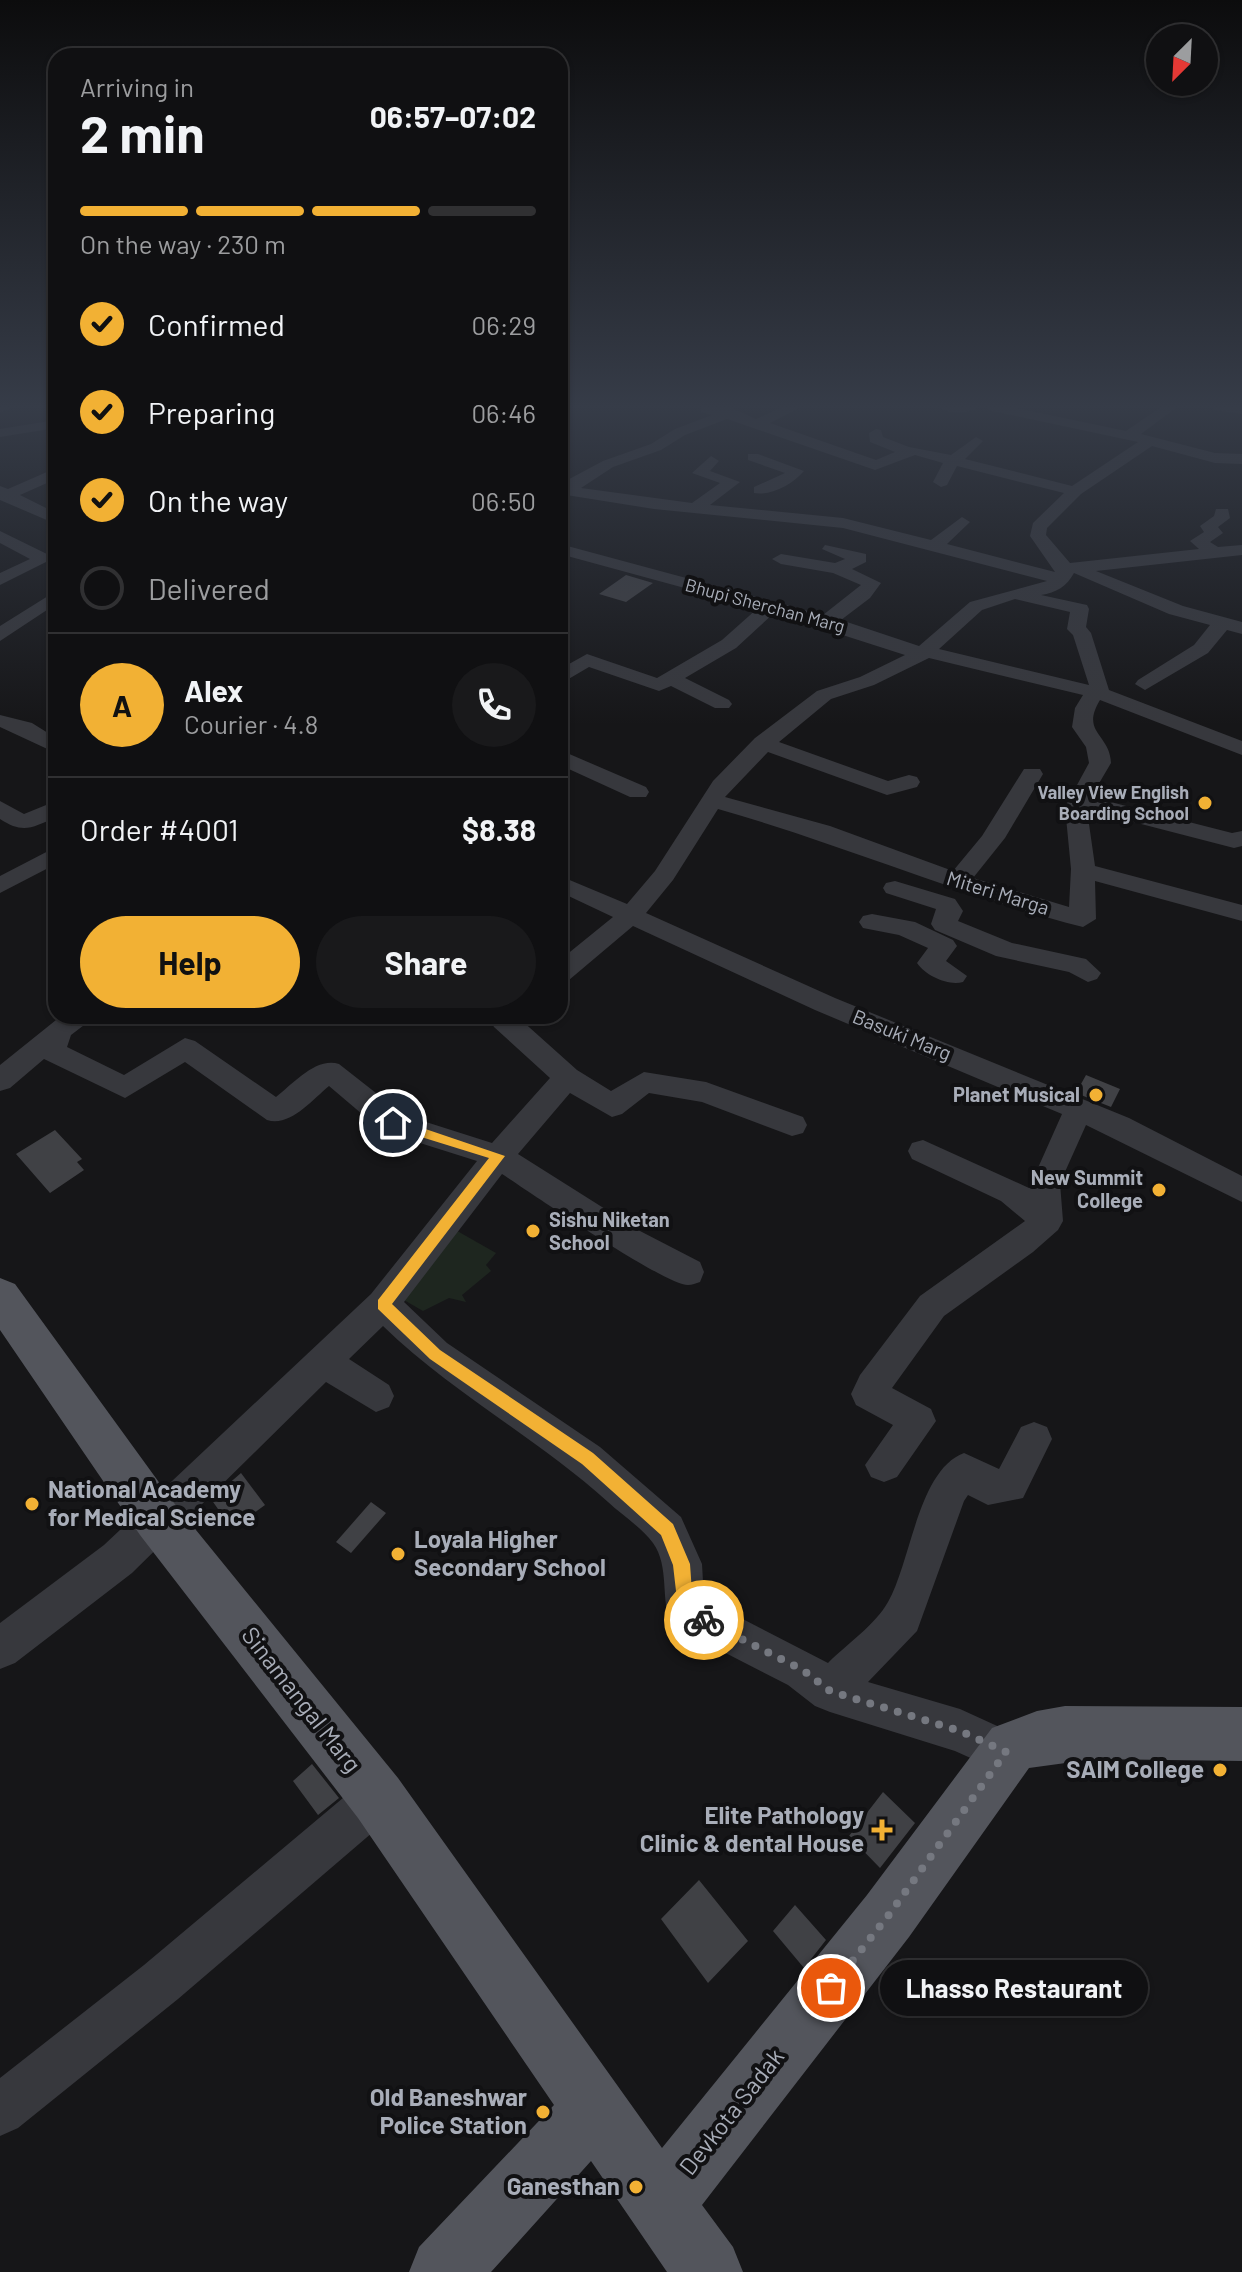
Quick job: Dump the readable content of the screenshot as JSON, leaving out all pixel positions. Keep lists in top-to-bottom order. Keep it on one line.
{"streets":{"main road":["Sinamangal Marg","Devkota Sadak"],"street":["Bhupi Sherchan Marg","Miteri Marga","Basuki Marg"]},"crossings":[["Sinamangal Marg","Devkota Sadak"]],"places":{"other":["Valley View English Boarding School","Planet Musical","New Summit College","Sishu Niketan School","National Academy for Medical Science","Loyala Higher Secondary School","SAIM College","Lhasso Restaurant","Old Baneshwar Police Station","Ganesthan"],"health":["Elite Pathology Clinic & dental House"]},"north":"bottom left","page":{"heading":["2 min","Arriving in","06:57–07:02"],"panel":["Alex","Courier · 4.8","Order #4001","$8.38"],"bar":"On the way · 230 m","list":[["Confirmed","06:29"],["Preparing","06:46"],["On the way","06:50"],"Delivered"],"round":"A","buttons":["Help","Share"],"bubble":"Lhasso Restaurant"}}
